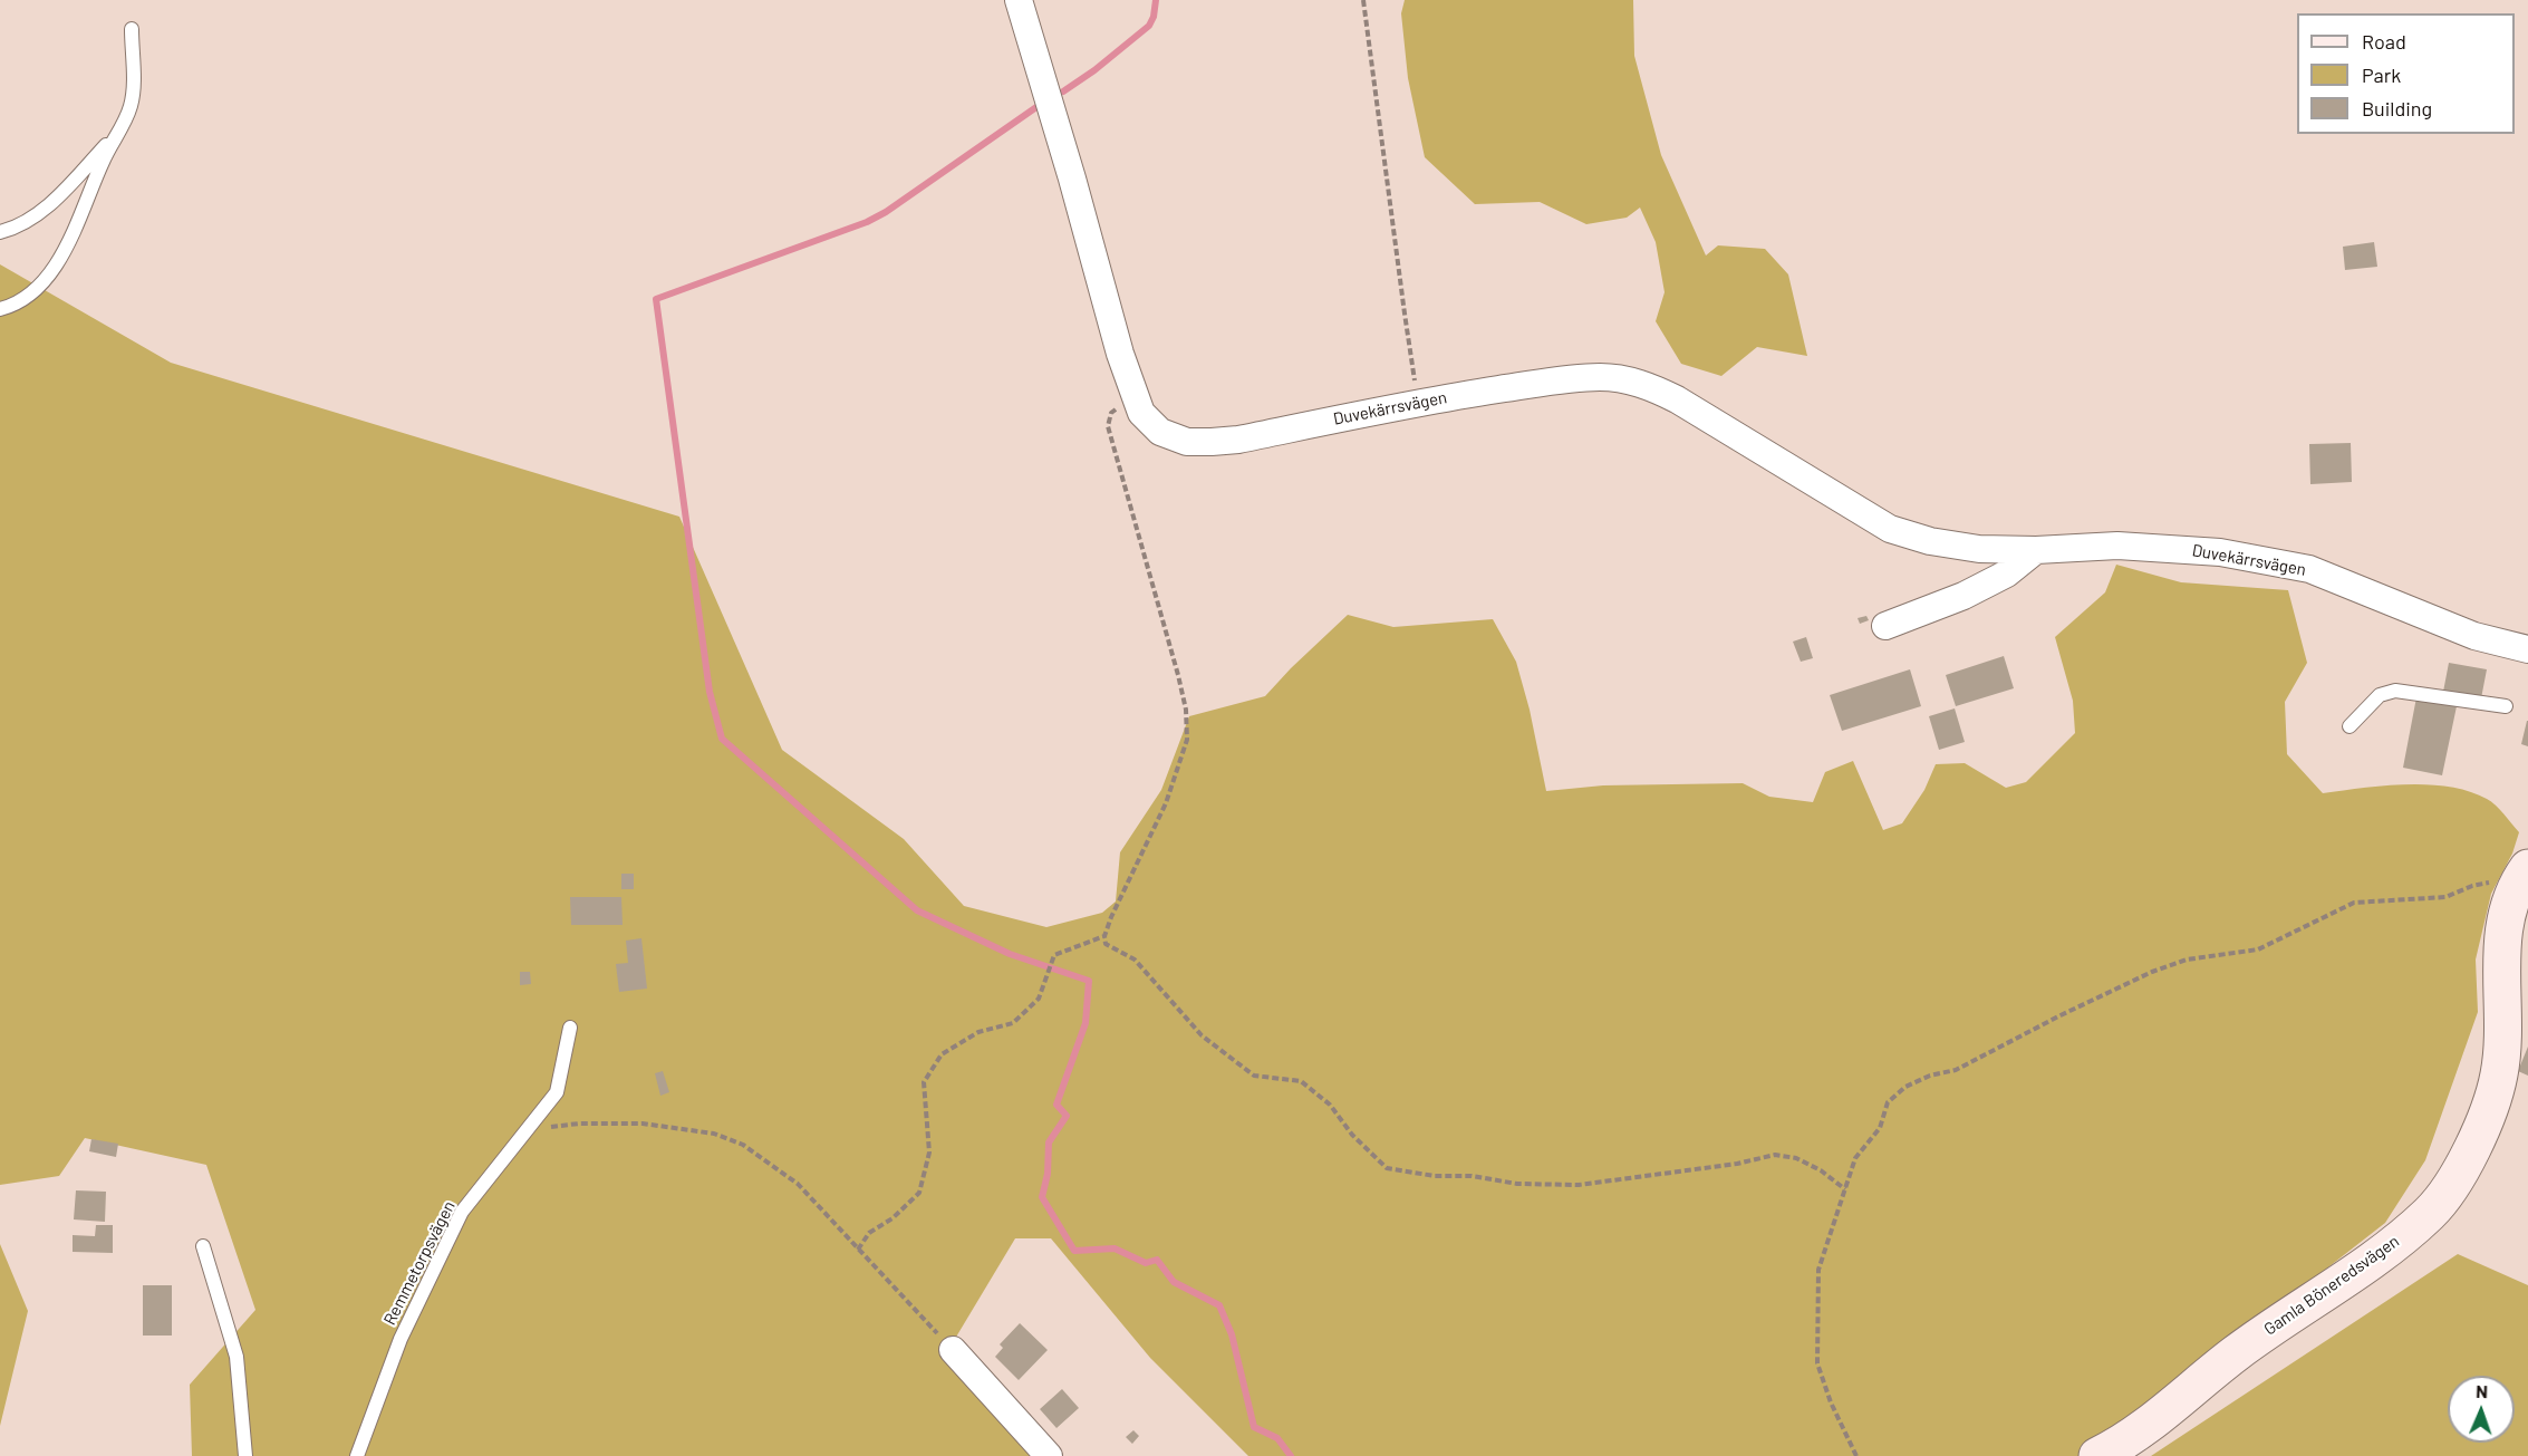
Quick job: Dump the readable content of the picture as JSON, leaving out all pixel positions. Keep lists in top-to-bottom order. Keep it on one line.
{"streets":{"street":["Duvekärrsvägen","Gamla Böneredsvägen"],"lane":["Remmetorpsvägen"]},"legend":["Road","Park","Building"],"north":"top"}
